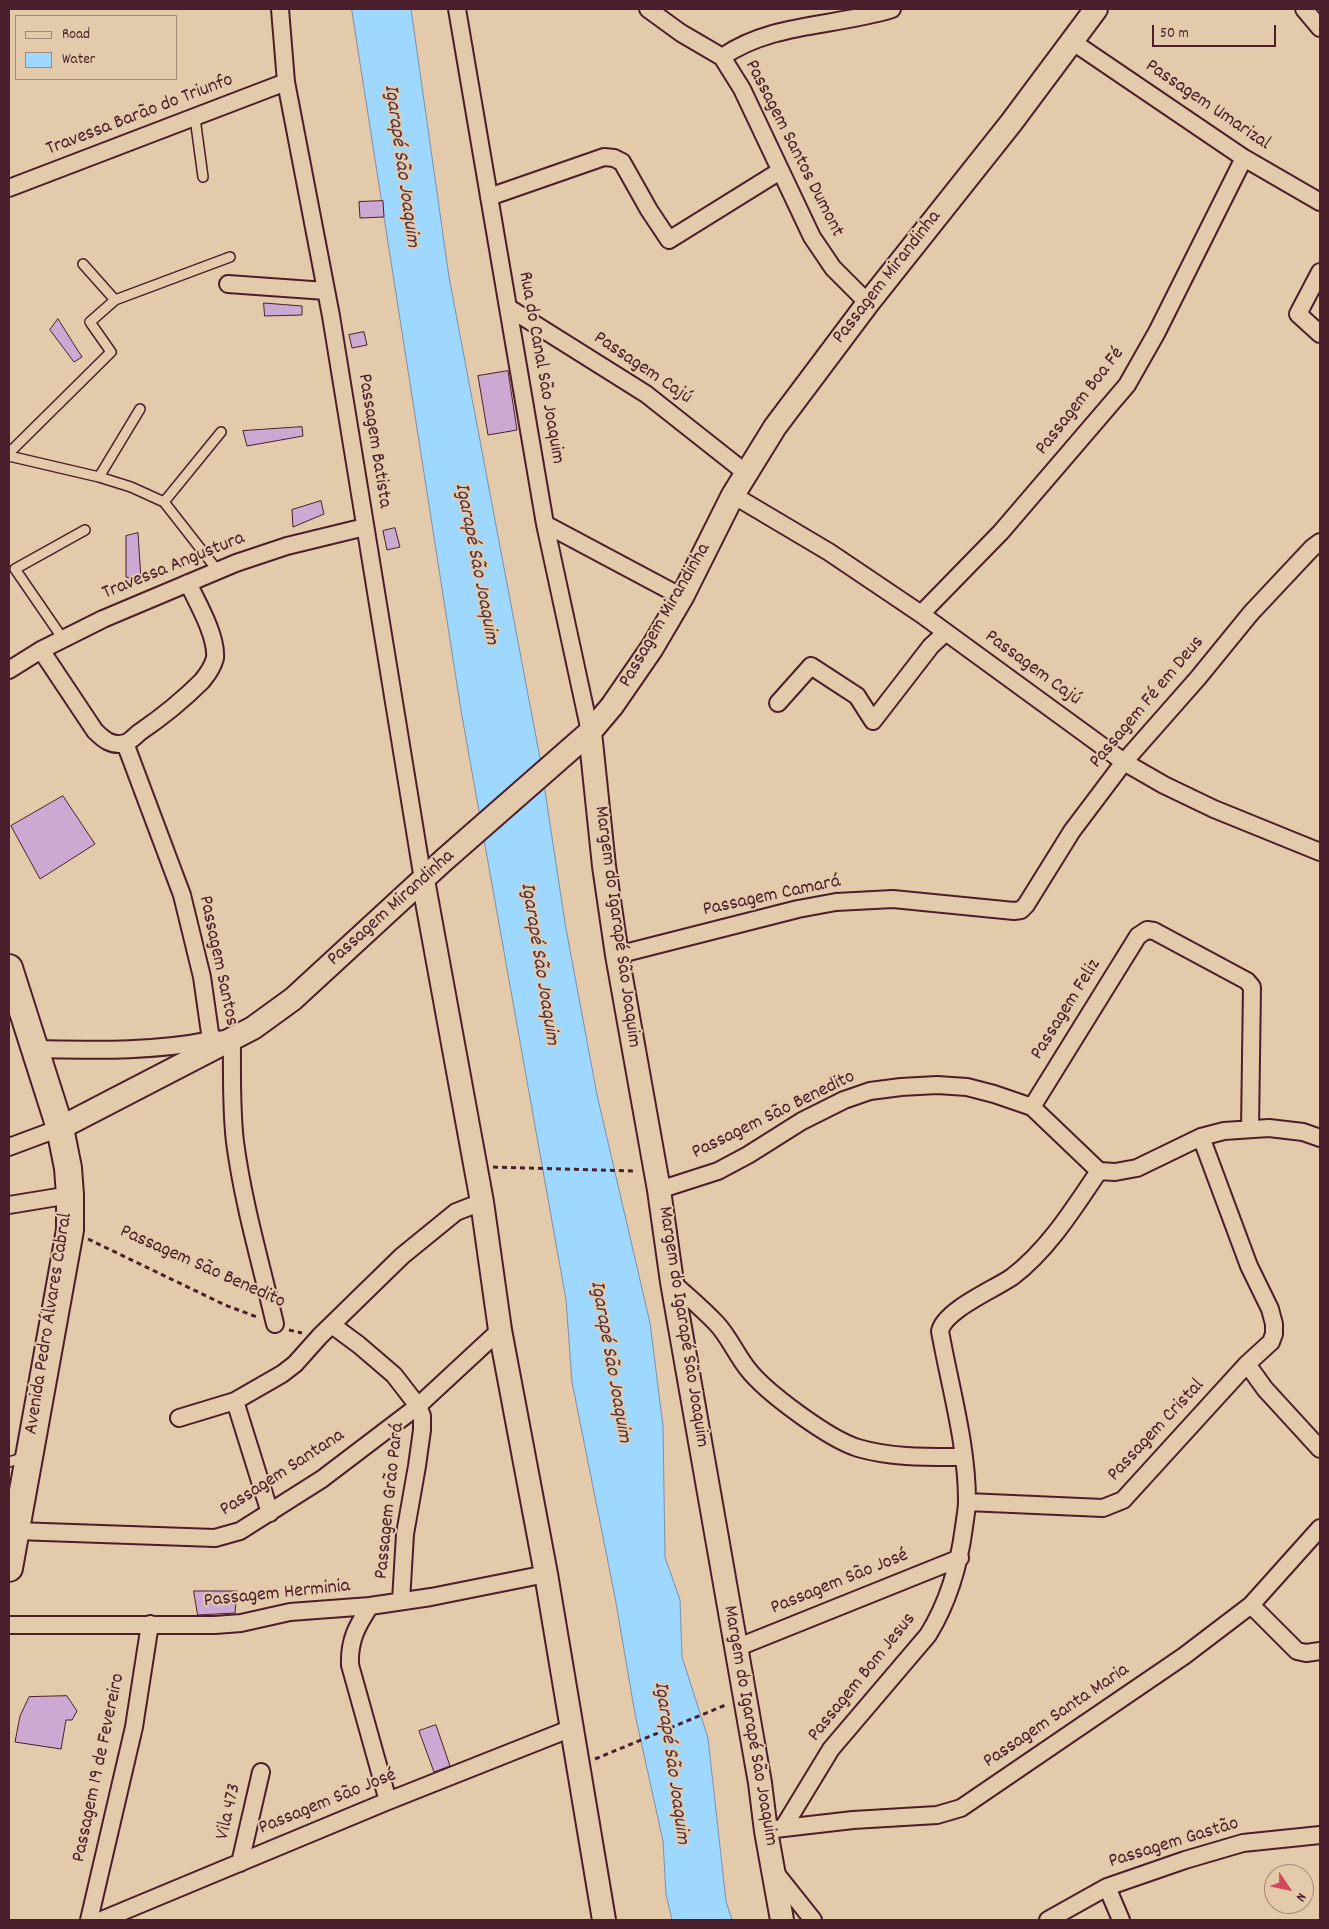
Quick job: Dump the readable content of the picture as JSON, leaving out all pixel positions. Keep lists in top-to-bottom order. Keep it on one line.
{"streets":{"main road":["Avenida Pedro Álvares Cabral"],"street":["Passagem Umarizal","Travessa Barão do Triunfo","Passagem Santos Dumont","Passagem Mirandinha","Rua do Canal São Joaquim","Passagem Cajú","Passagem Boa Fé","Passagem Batista","Travessa Angustura","Passagem Fé em Deus","Passagem Camará","Margem do Igarapé São Joaquim","Passagem Santos","Passagem Feliz","Passagem São Benedito","Passagem Cristal","Passagem Santana","Passagem Grão Pará","Passagem São José","Passagem Herminia","Passagem Bom Jesus","Passagem Santa Maria","Passagem 19 de Fevereiro","Vila 473","Passagem Gastão"]},"crossings":[["Passagem Umarizal","Passagem Mirandinha"],["Passagem Umarizal","Passagem Boa Fé"],["Travessa Barão do Triunfo","Passagem Batista"],["Passagem Santos Dumont","Passagem Mirandinha"],["Passagem Mirandinha","Rua do Canal São Joaquim"],["Passagem Mirandinha","Passagem Cajú"],["Passagem Mirandinha","Passagem Batista"],["Passagem Mirandinha","Margem do Igarapé São Joaquim"],["Passagem Mirandinha","Passagem Santos"],["Passagem Mirandinha","Avenida Pedro Álvares Cabral"],["Rua do Canal São Joaquim","Passagem Cajú"],["Rua do Canal São Joaquim","Margem do Igarapé São Joaquim"],["Passagem Cajú","Passagem Boa Fé"],["Passagem Cajú","Passagem Fé em Deus"],["Passagem Batista","Travessa Angustura"],["Passagem Fé em Deus","Passagem Camará"],["Passagem Camará","Margem do Igarapé São Joaquim"],["Margem do Igarapé São Joaquim","Passagem São Benedito"],["Margem do Igarapé São Joaquim","Passagem São José"],["Margem do Igarapé São Joaquim","Passagem Bom Jesus"],["Margem do Igarapé São Joaquim","Passagem Santa Maria"],["Passagem Santos","Passagem São Benedito"],["Passagem Feliz","Passagem São Benedito"],["Passagem São Benedito","Avenida Pedro Álvares Cabral"],["Passagem São Benedito","Passagem Bom Jesus"],["Avenida Pedro Álvares Cabral","Passagem Santana"],["Passagem Cristal","Passagem Bom Jesus"],["Passagem Santana","Passagem Grão Pará"],["Passagem Grão Pará","Passagem São José"],["Passagem Grão Pará","Passagem Herminia"],["Passagem São José","Passagem Bom Jesus"],["Passagem São José","Vila 473"],["Passagem Herminia","Passagem 19 de Fevereiro"],["Passagem Bom Jesus","Passagem Santa Maria"]],"water":["Igarapé São Joaquim"],"legend":["Road","Water"],"scale_bar":"50 m","north":"bottom right"}
